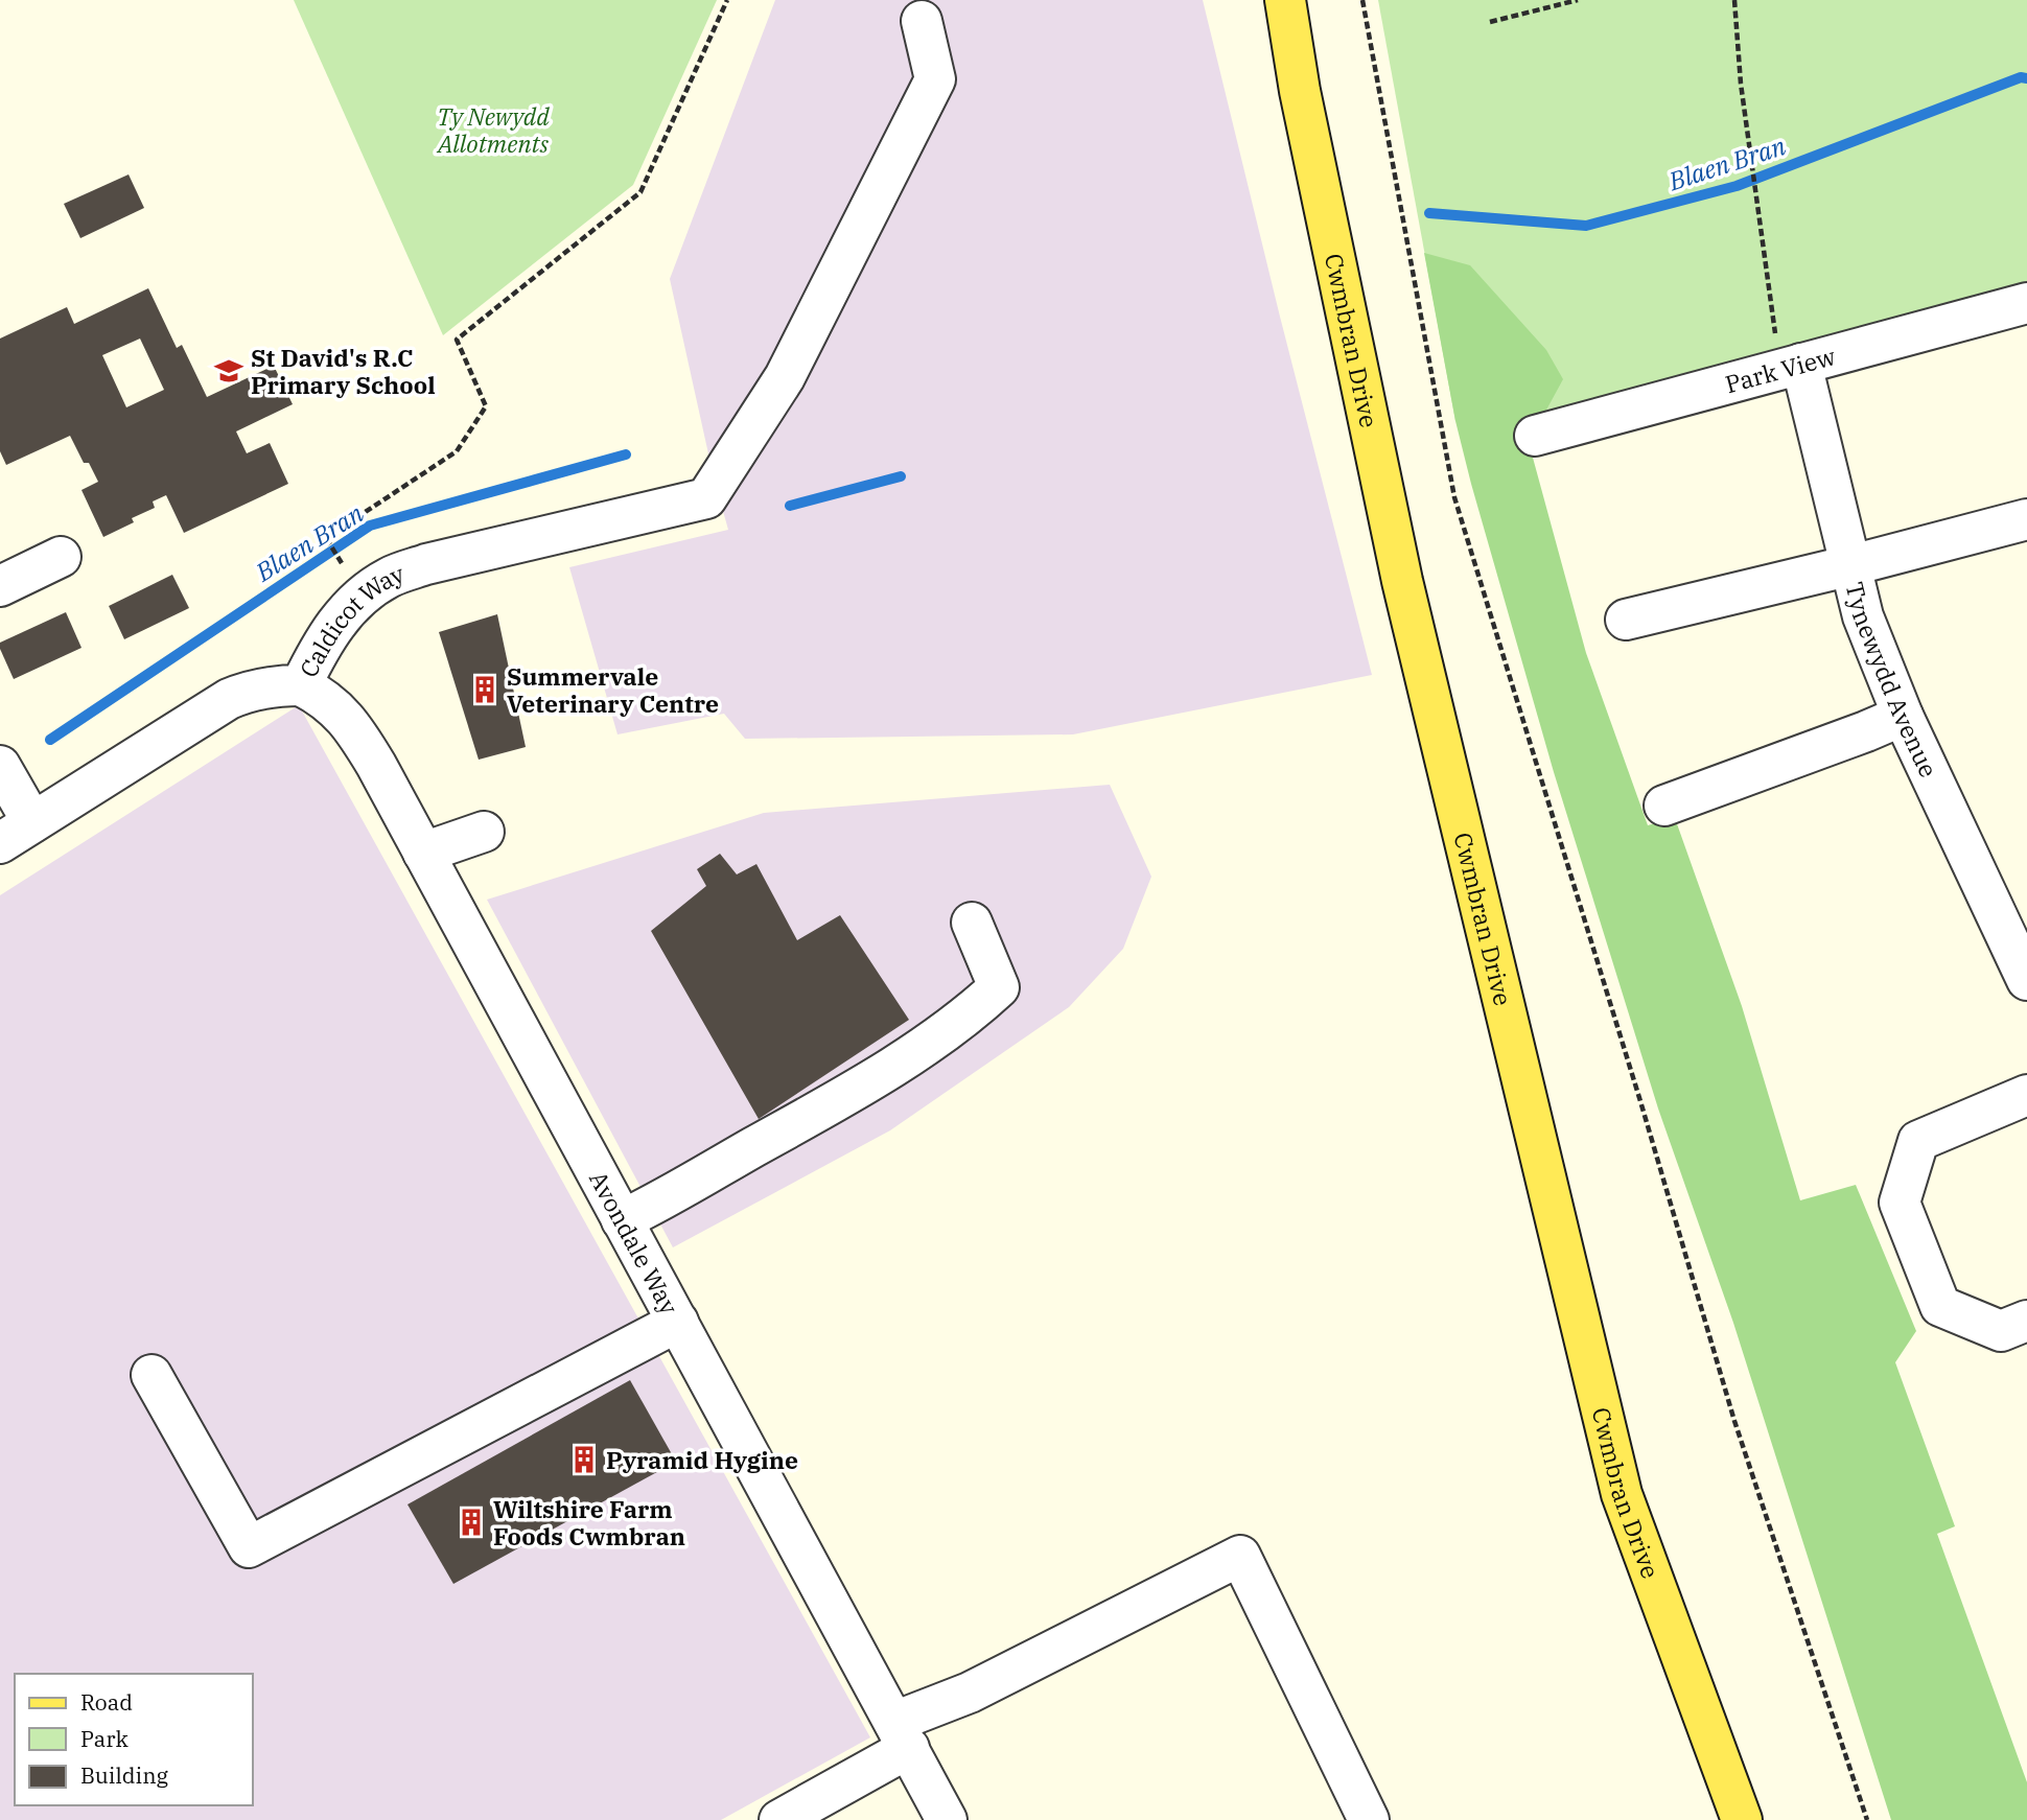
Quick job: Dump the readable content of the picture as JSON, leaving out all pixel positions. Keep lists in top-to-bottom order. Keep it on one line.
{"streets":{"main road":["Cwmbran Drive"],"street":["Park View","Caldicot Way","Tynewydd Avenue","Avondale Way"]},"crossings":[["Park View","Tynewydd Avenue"],["Caldicot Way","Avondale Way"]],"water":["Blaen Bran"],"parks":["Ty Newydd Allotments"],"places":{"school or university":["St David's R.C Primary School"],"building":["Summervale Veterinary Centre","Pyramid Hygine","Wiltshire Farm Foods Cwmbran"]},"legend":["Road","Park","Building"]}
